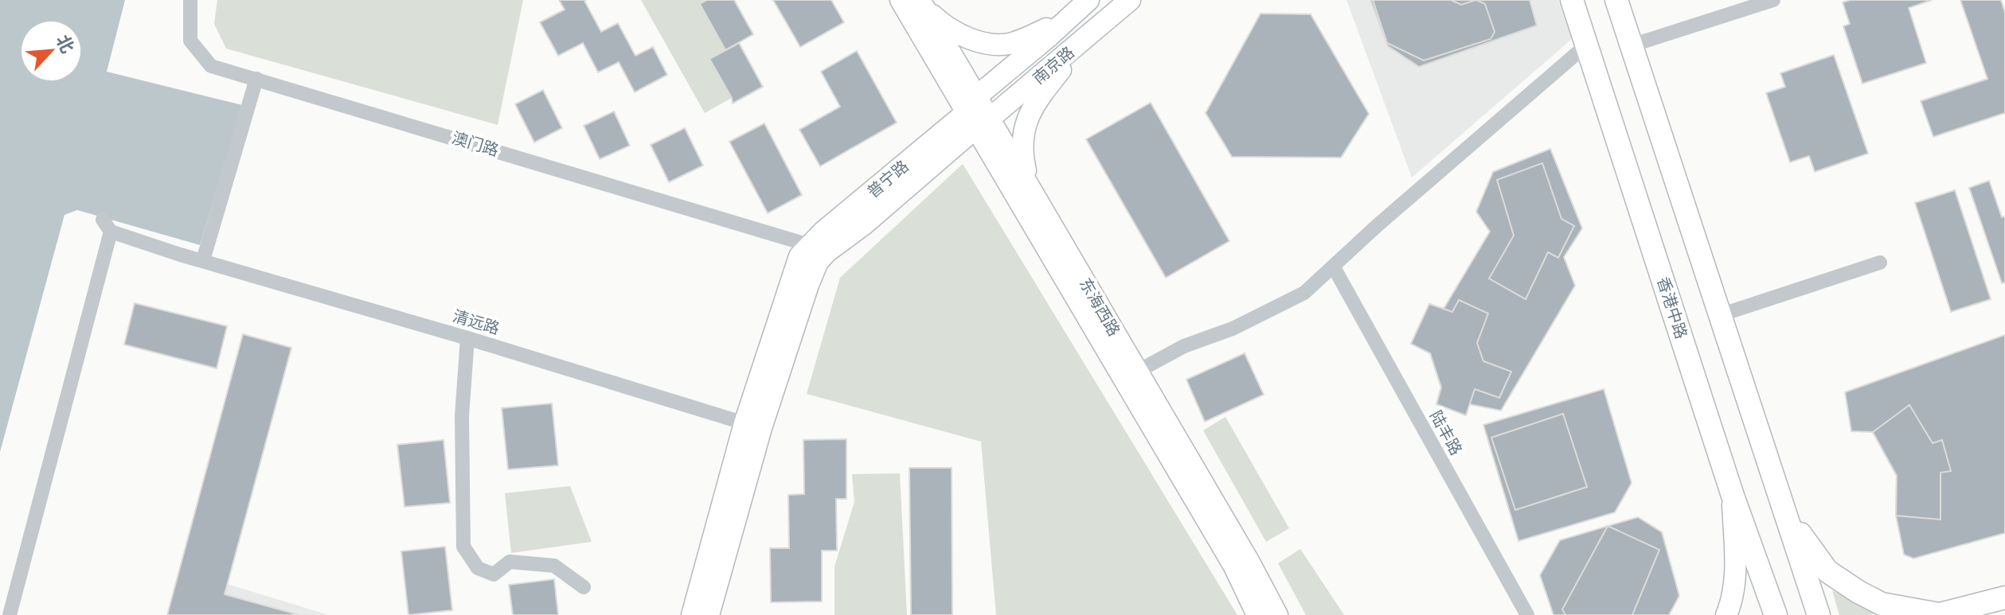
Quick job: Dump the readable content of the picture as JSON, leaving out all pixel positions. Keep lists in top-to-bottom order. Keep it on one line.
{"streets":{"main road":["南京路","普宁路","东海西路","香港中路"],"street":["澳门路","清远路","陆丰路"]},"crossings":[["南京路","普宁路"],["南京路","东海西路"],["澳门路","普宁路"],["普宁路","东海西路"]],"north":"top right"}
